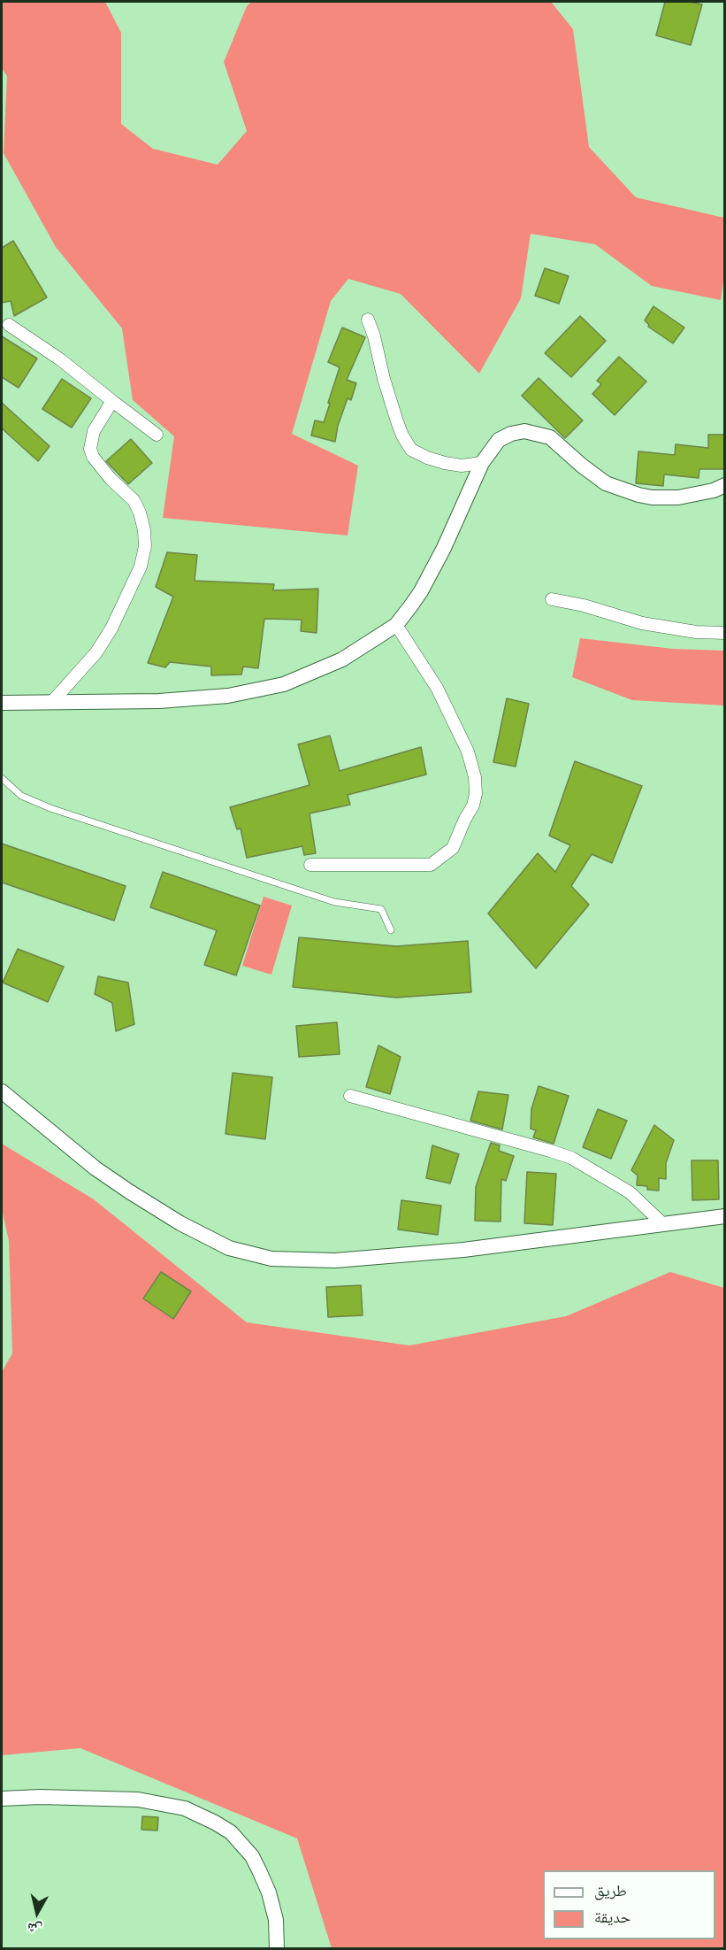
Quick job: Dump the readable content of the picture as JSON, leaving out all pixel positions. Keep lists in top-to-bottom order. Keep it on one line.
{"legend":["طريق","حديقة"],"north":"bottom"}
